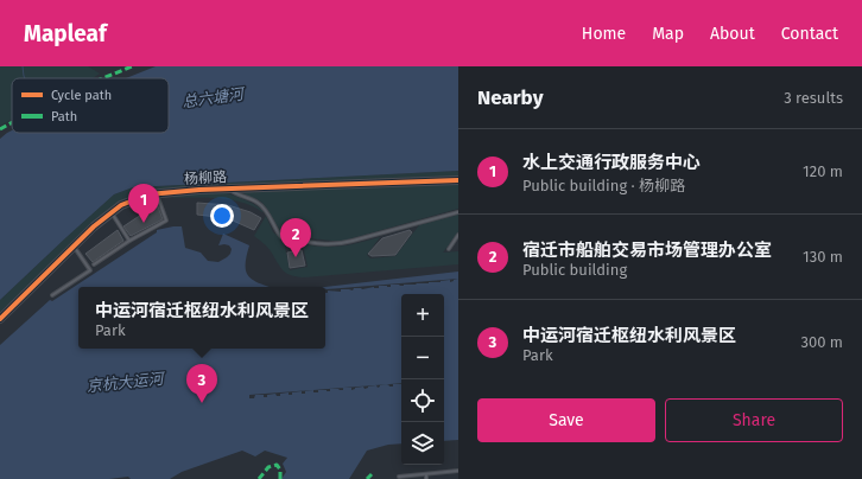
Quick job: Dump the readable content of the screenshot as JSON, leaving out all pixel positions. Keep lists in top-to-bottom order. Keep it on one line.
{"streets":{"street":["杨柳路"]},"water":["总六塘河","京杭大运河"],"legend":["Cycle path","Path"],"page":{"header":"Mapleaf","nav":["Home","Map","About","Contact"],"heading":["Nearby","3 results"],"list":[{"mark":"1","name":"水上交通行政服务中心","note":"Public building · 杨柳路","value":"120 m"},{"mark":"2","name":"宿迁市船舶交易市场管理办公室","note":"Public building","value":"130 m"},{"mark":"3","name":"中运河宿迁枢纽水利风景区","note":"Park","value":"300 m"}],"pins":["1","2","3"],"popup":["中运河宿迁枢纽水利风景区","Park"],"map_buttons":["+","−"],"buttons":["Save","Share"]}}
